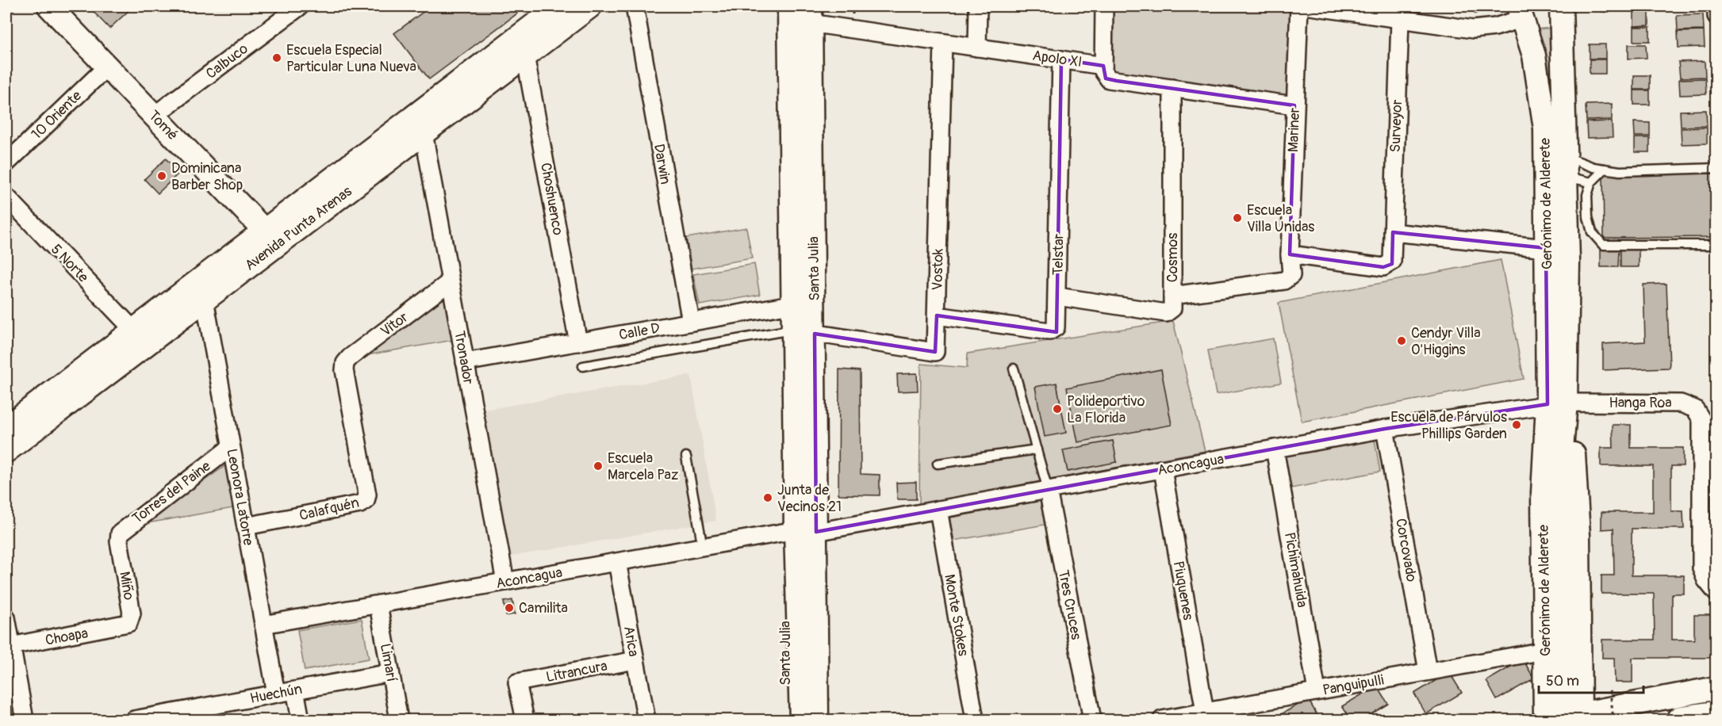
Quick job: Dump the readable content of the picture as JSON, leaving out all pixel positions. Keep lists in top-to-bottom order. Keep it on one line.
{"streets":{"main road":["Tomé","Gerónimo de Alderete","Avenida Punta Arenas","Santa Julia"],"street":["Apolo XI","Calbuco","10 Oriente","Surveyor","Mariner","Darwin","Choshuenco","Telstar","Cosmos","5 Norte","Vostok","Vitor","Calle D","Tronador","Hanga Roa","Aconcagua","Torres del Paine","Leonora Latorre","Calafquén","Corcovado","Pichimahuida","Miño","Piuquenes","Tres Cruces","Monte Stokes","Choapa","Arica","Limarí","Litrancura","Panguipulli","Huechún"]},"crossings":[["Apolo XI","Telstar"],["Apolo XI","Santa Julia"],["Apolo XI","Vostok"],["Calbuco","Tomé"],["10 Oriente","Tomé"],["Tomé","Avenida Punta Arenas"],["Surveyor","Mariner"],["Mariner","Cosmos"],["Darwin","Calle D"],["Choshuenco","Avenida Punta Arenas"],["Choshuenco","Calle D"],["Gerónimo de Alderete","Hanga Roa"],["Gerónimo de Alderete","Aconcagua"],["Gerónimo de Alderete","Panguipulli"],["Avenida Punta Arenas","5 Norte"],["Avenida Punta Arenas","Tronador"],["Avenida Punta Arenas","Leonora Latorre"],["Telstar","Cosmos"],["Telstar","Vostok"],["Santa Julia","Vostok"],["Santa Julia","Calle D"],["Santa Julia","Aconcagua"],["Vitor","Tronador"],["Vitor","Calafquén"],["Calle D","Tronador"],["Tronador","Aconcagua"],["Hanga Roa","Aconcagua"],["Aconcagua","Leonora Latorre"],["Aconcagua","Corcovado"],["Aconcagua","Pichimahuida"],["Aconcagua","Piuquenes"],["Aconcagua","Tres Cruces"],["Aconcagua","Monte Stokes"],["Aconcagua","Arica"],["Aconcagua","Limarí"],["Torres del Paine","Leonora Latorre"],["Torres del Paine","Miño"],["Leonora Latorre","Calafquén"],["Leonora Latorre","Huechún"],["Corcovado","Panguipulli"],["Pichimahuida","Panguipulli"],["Miño","Choapa"],["Piuquenes","Panguipulli"],["Arica","Litrancura"],["Limarí","Huechún"]],"places":["Escuela Especial Particular Luna Nueva","Dominicana Barber Shop","Escuela Villa Unidas","Cendyr Villa O'Higgins","Polideportivo La Florida","Escuela de Párvulos Phillips Garden","Escuela Marcela Paz","Junta de Vecinos 21","Camilita"],"scale_bar":"50 m"}
